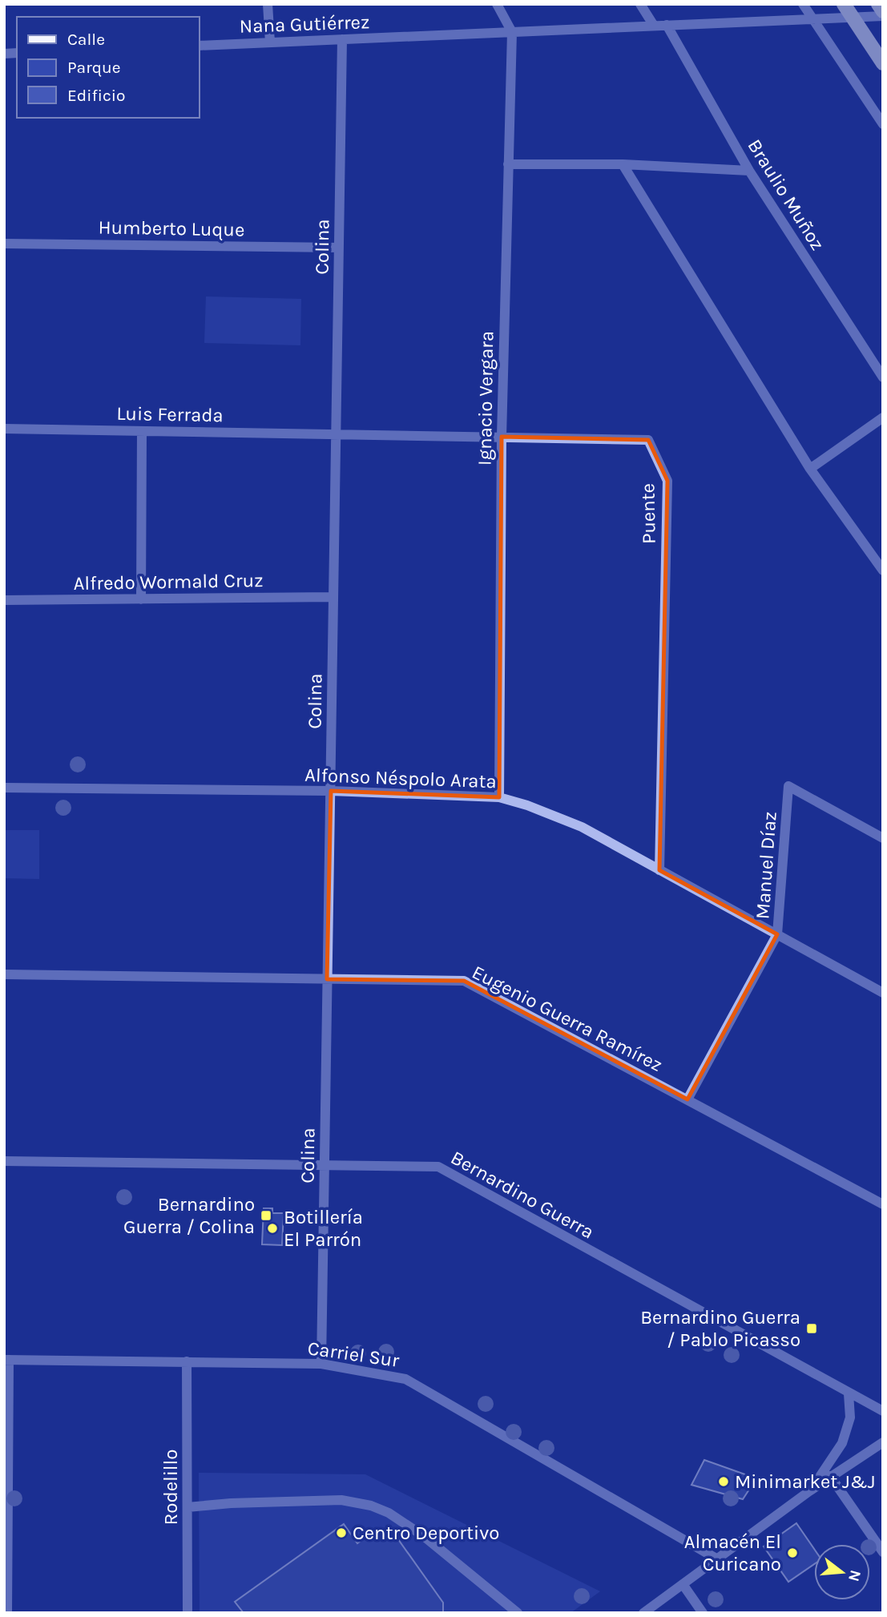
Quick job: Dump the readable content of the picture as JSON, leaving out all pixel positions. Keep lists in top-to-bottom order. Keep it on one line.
{"streets":{"street":["Nana Gutiérrez","Braulio Muñoz","Humberto Luque","Colina","Ignacio Vergara","Luis Ferrada","Puente","Alfredo Wormald Cruz","Alfonso Néspolo Arata","Manuel Díaz","Eugenio Guerra Ramírez","Bernardino Guerra","Carriel Sur","Rodelillo"]},"crossings":[["Nana Gutiérrez","Braulio Muñoz"],["Nana Gutiérrez","Colina"],["Nana Gutiérrez","Ignacio Vergara"],["Humberto Luque","Colina"],["Colina","Luis Ferrada"],["Colina","Puente"],["Colina","Alfredo Wormald Cruz"],["Colina","Alfonso Néspolo Arata"],["Colina","Eugenio Guerra Ramírez"],["Colina","Bernardino Guerra"],["Colina","Carriel Sur"],["Ignacio Vergara","Puente"],["Ignacio Vergara","Alfonso Néspolo Arata"],["Luis Ferrada","Puente"],["Puente","Alfonso Néspolo Arata"],["Alfonso Néspolo Arata","Manuel Díaz"],["Manuel Díaz","Eugenio Guerra Ramírez"],["Carriel Sur","Rodelillo"]],"places":{"transit":["Bernardino Guerra / Colina","Bernardino Guerra / Pablo Picasso"],"other":["Botillería El Parrón","Minimarket J&J","Centro Deportivo","Almacén El Curicano"]},"legend":["Calle","Parque","Edificio"],"north":"right"}
